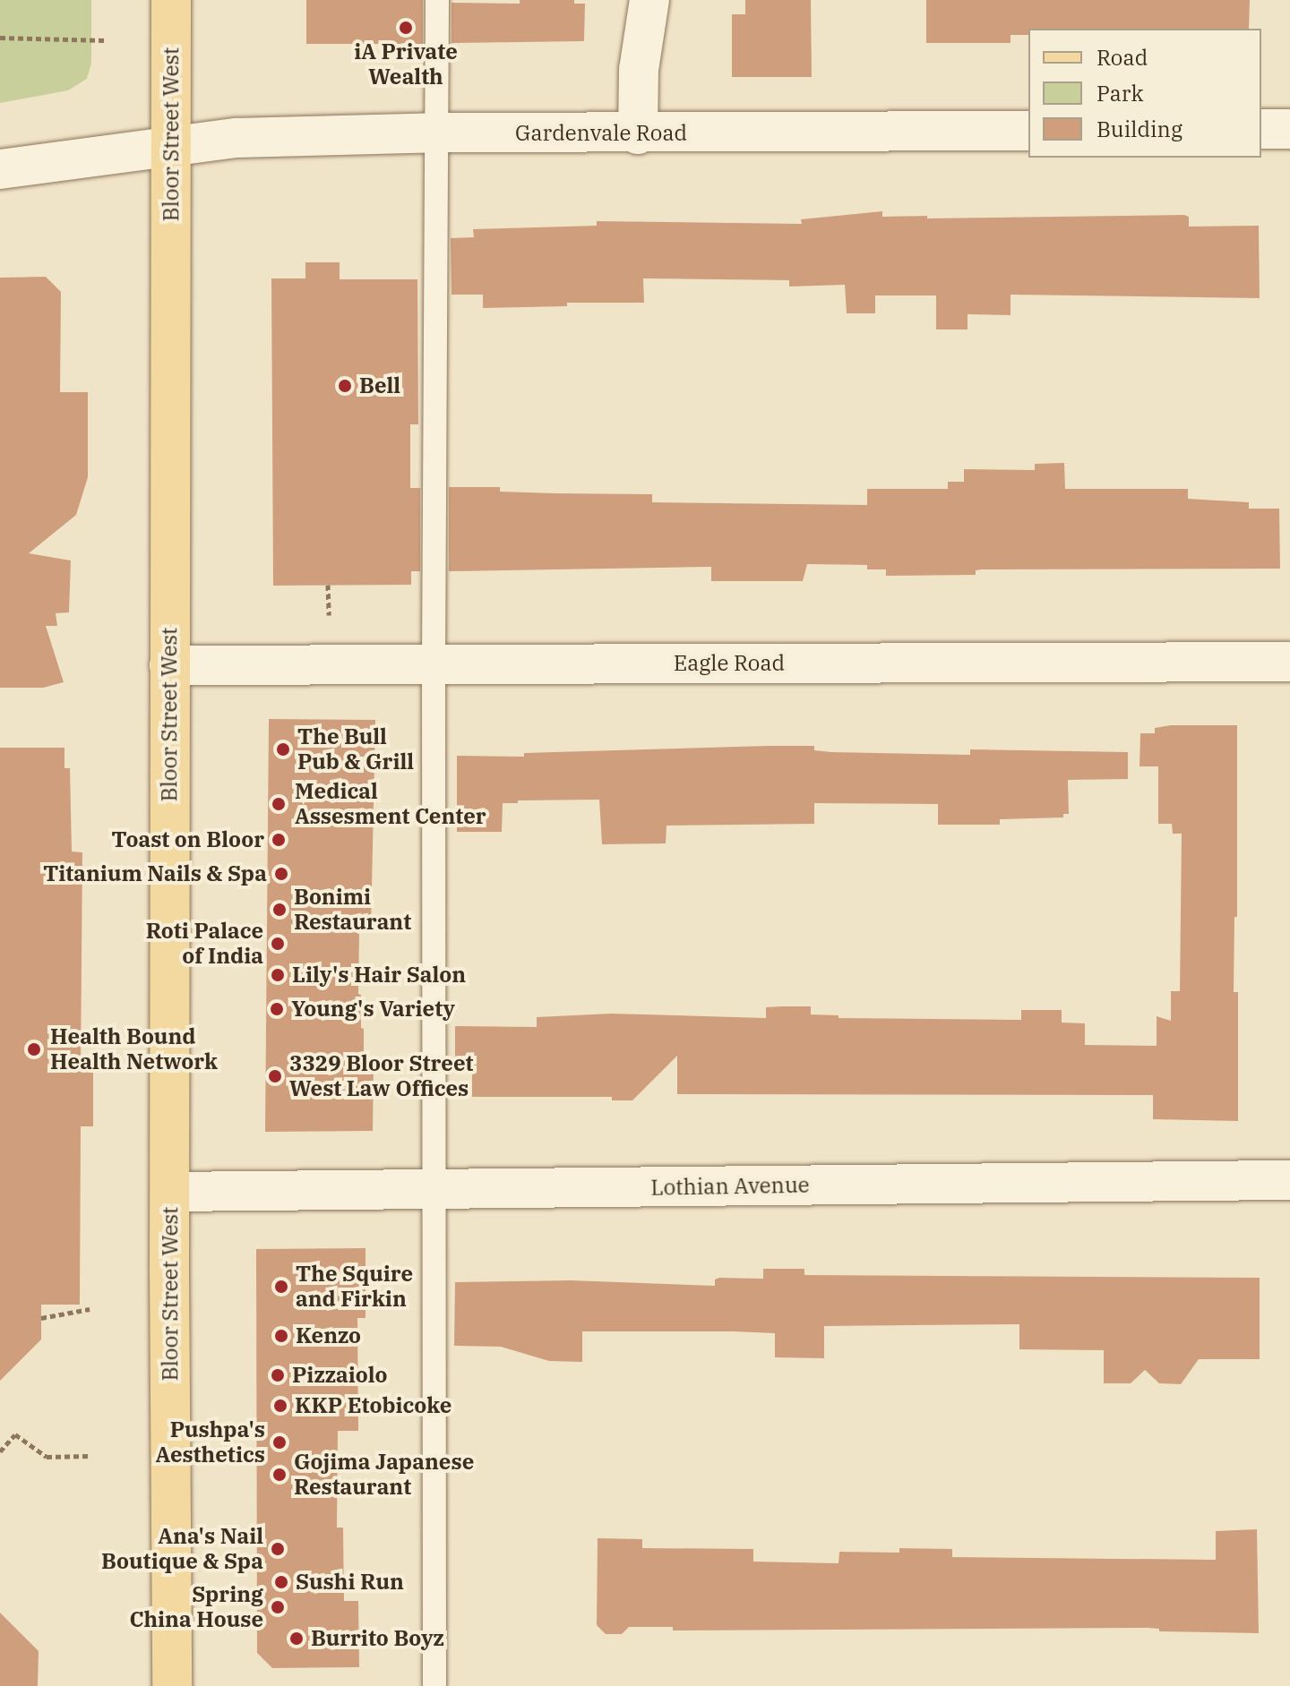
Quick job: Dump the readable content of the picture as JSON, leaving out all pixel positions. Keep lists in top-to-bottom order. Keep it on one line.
{"streets":{"main road":["Bloor Street West"],"street":["Gardenvale Road","Eagle Road","Lothian Avenue"]},"crossings":[["Gardenvale Road","Bloor Street West"],["Bloor Street West","Eagle Road"],["Bloor Street West","Lothian Avenue"]],"places":["iA Private Wealth","Bell","The Bull Pub & Grill","Medical Assesment Center","Toast on Bloor","Titanium Nails & Spa","Bonimi Restaurant","Roti Palace of India","Lily's Hair Salon","Young's Variety","Health Bound Health Network","3329 Bloor Street West Law Offices","The Squire and Firkin","Kenzo","Pizzaiolo","KKP Etobicoke","Pushpa's Aesthetics","Gojima Japanese Restaurant","Ana's Nail Boutique & Spa","Sushi Run","Spring China House","Burrito Boyz"],"legend":["Road","Park","Building"]}
